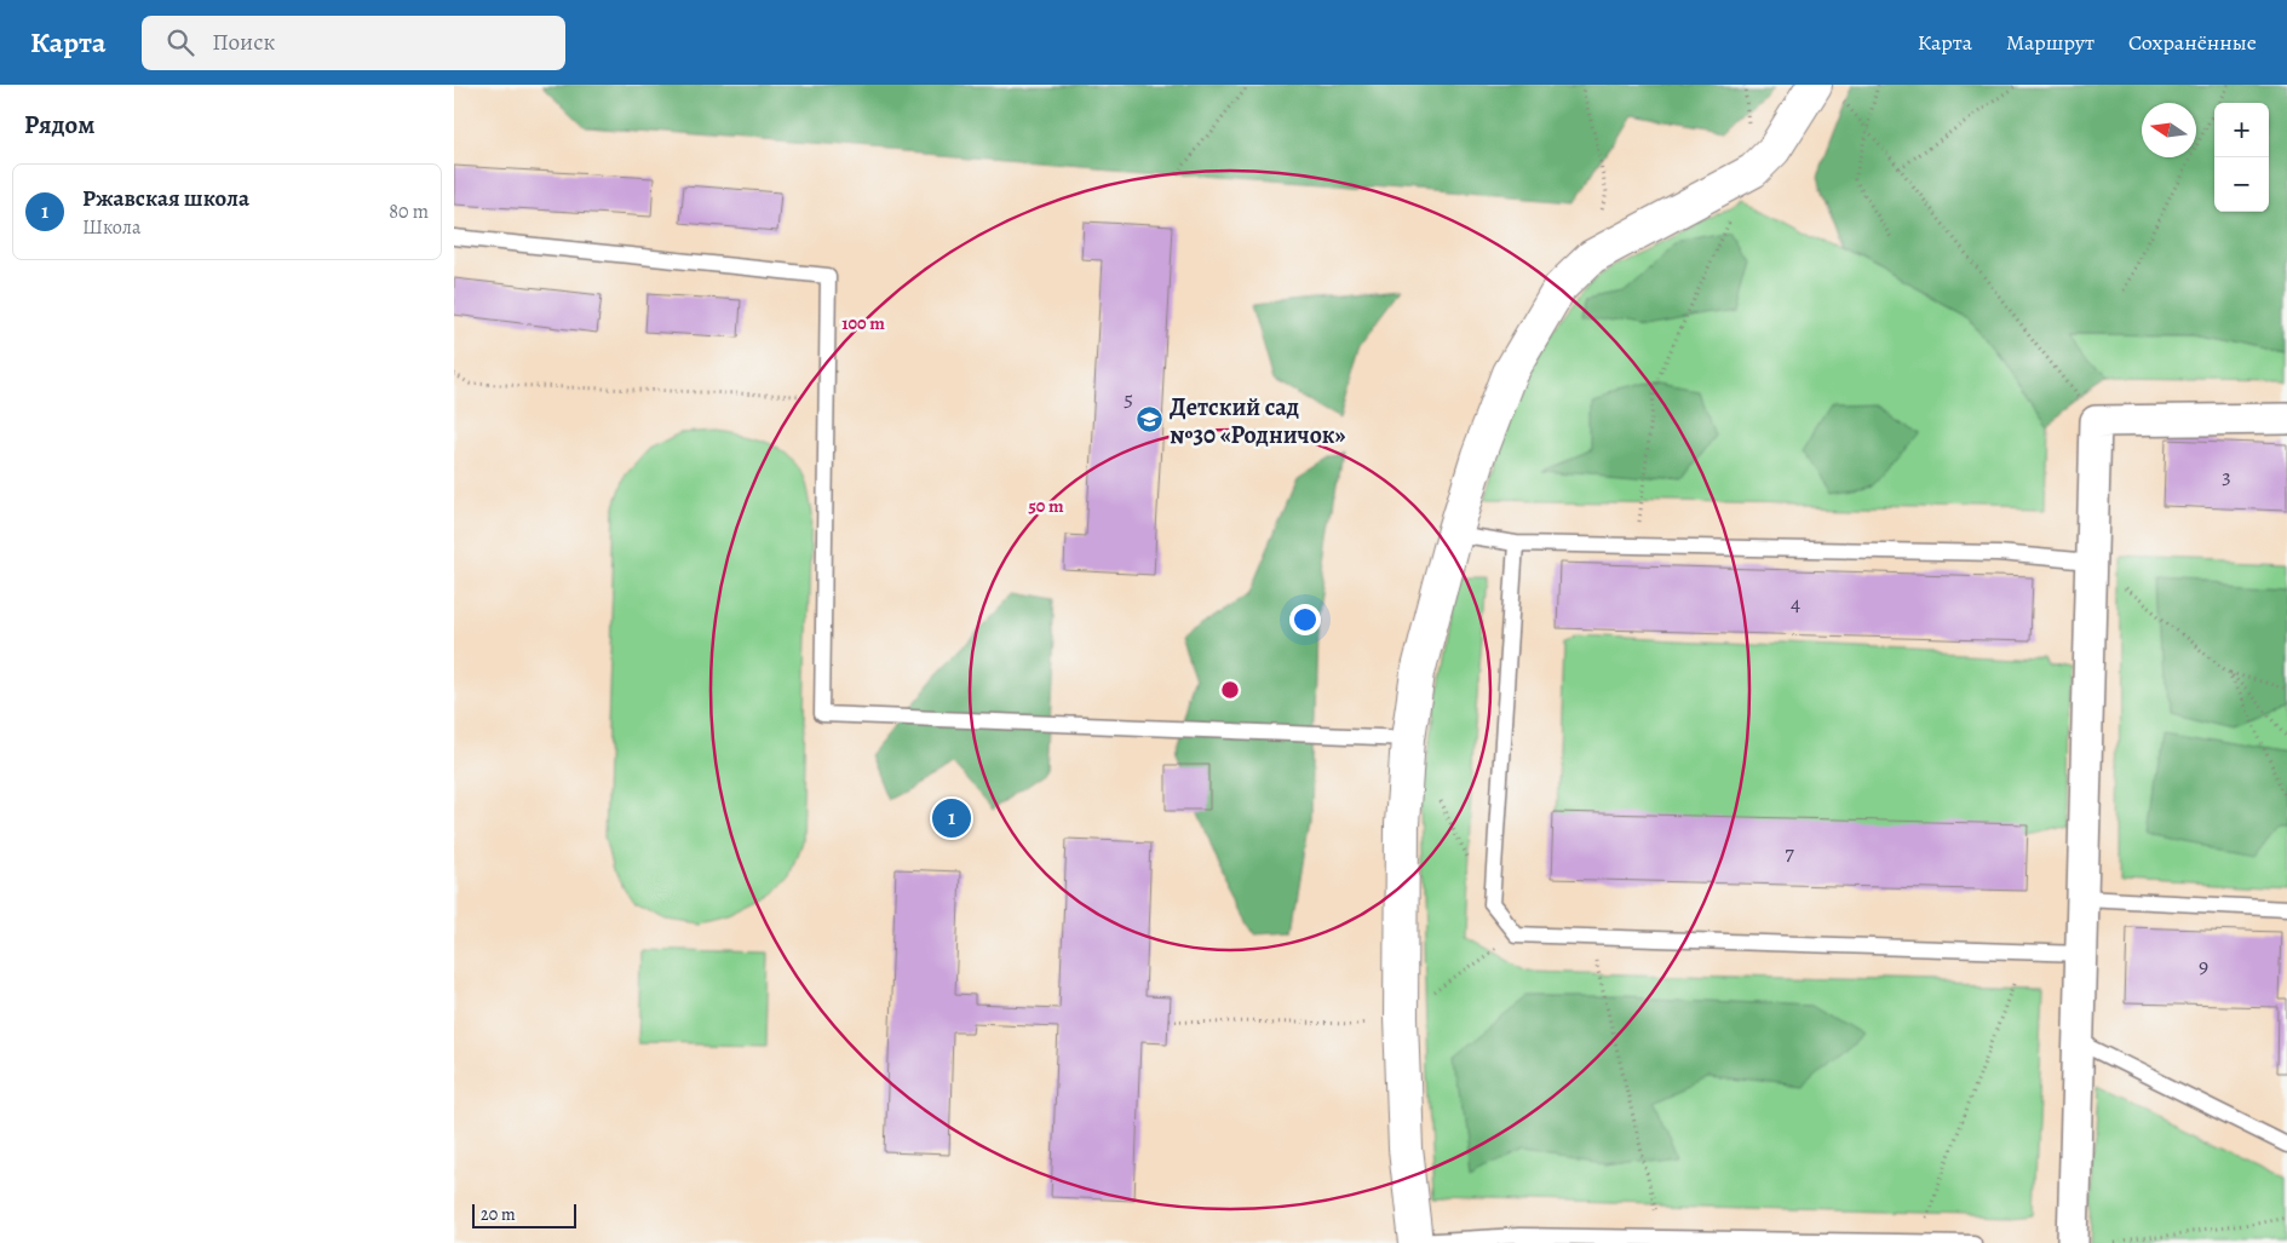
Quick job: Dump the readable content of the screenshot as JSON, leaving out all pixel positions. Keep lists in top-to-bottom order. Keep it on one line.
{"places":{"school or university":["Детский сад №30 «Родничок»"]},"house_numbers":["5","3","4","7","9"],"scale_bar":"20 m","north":"left","page":{"header":"Карта","search":"Поиск","nav":["Карта","Маршрут","Сохранённые"],"heading":"Рядом","map_buttons":["+","−"],"list":[{"mark":"1","name":"Ржавская школа","note":"Школа","value":"80 m"}],"pins":"1","scale":"20 m"},"rings":["100 m","50 m"]}
